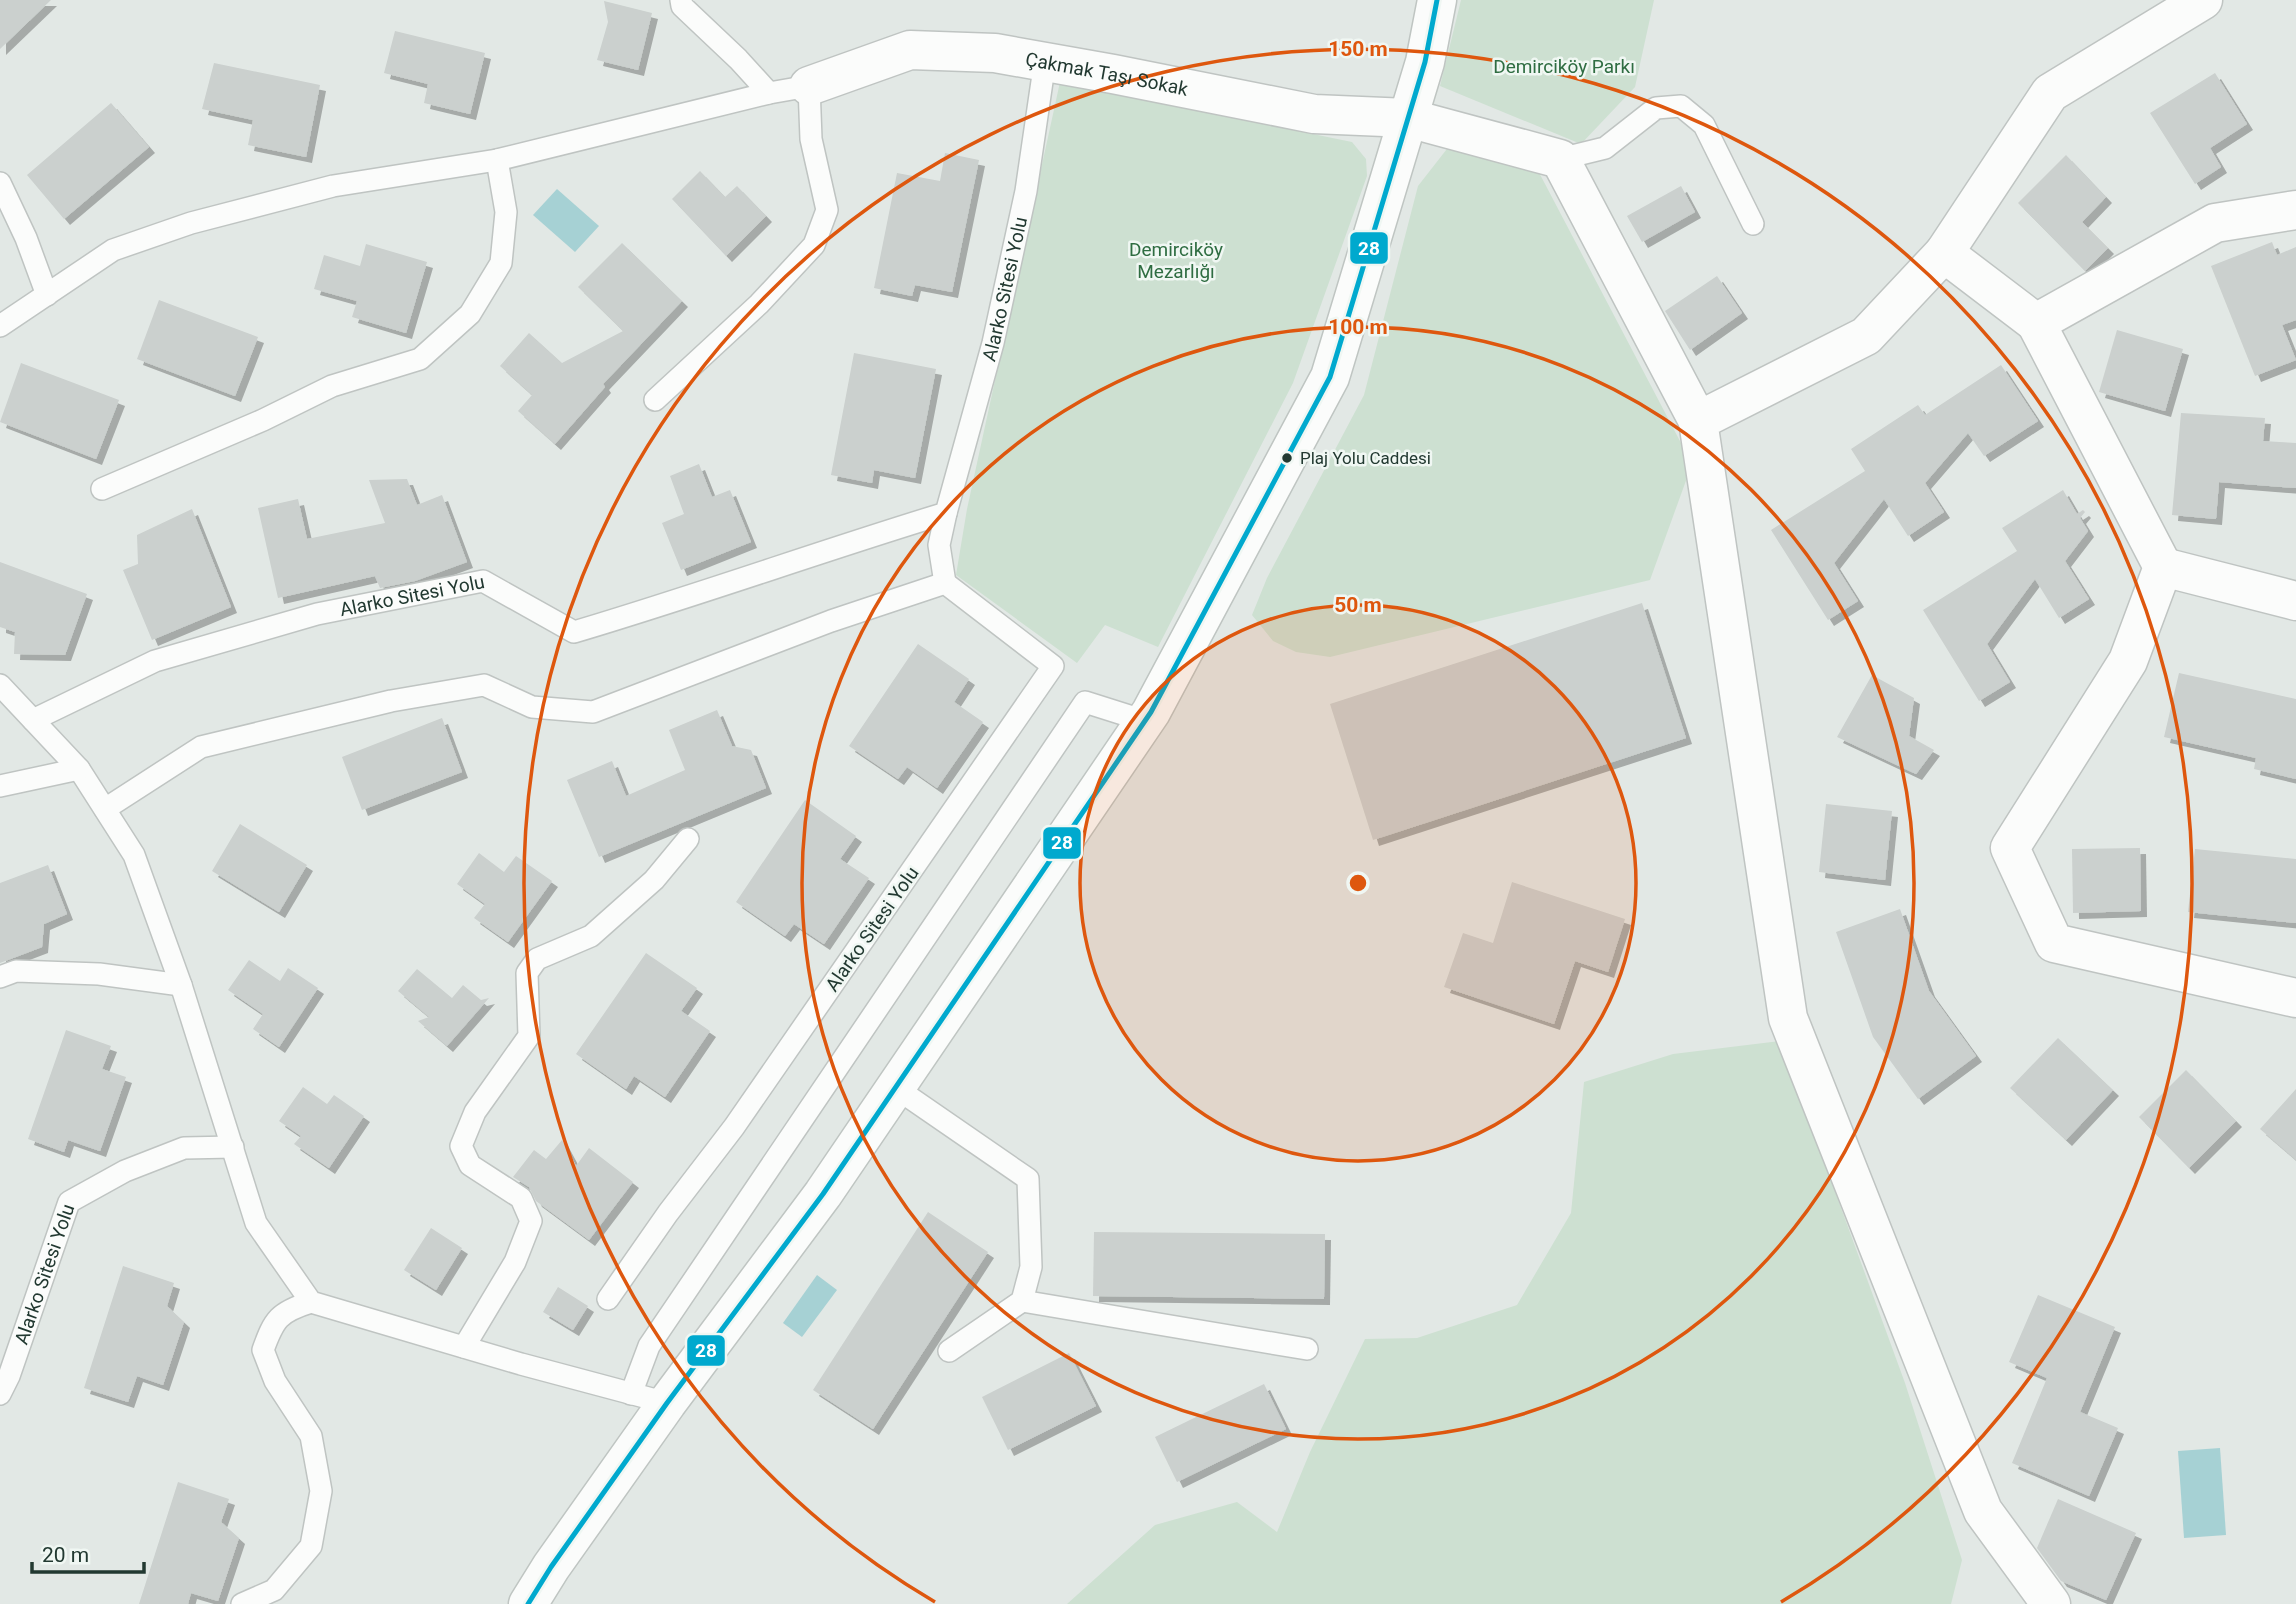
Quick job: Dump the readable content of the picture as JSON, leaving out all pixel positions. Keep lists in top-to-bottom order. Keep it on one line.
{"streets":{"street":["Çakmak Taşı Sokak"],"lane":["Alarko Sitesi Yolu"]},"crossings":[["Çakmak Taşı Sokak","Alarko Sitesi Yolu"]],"parks":["Demirciköy Parkı","Demirciköy Mezarlığı"],"places":["Plaj Yolu Caddesi"],"lines":["transit line 28"],"scale_bar":"20 m","rings":["150 m","100 m","50 m"]}
